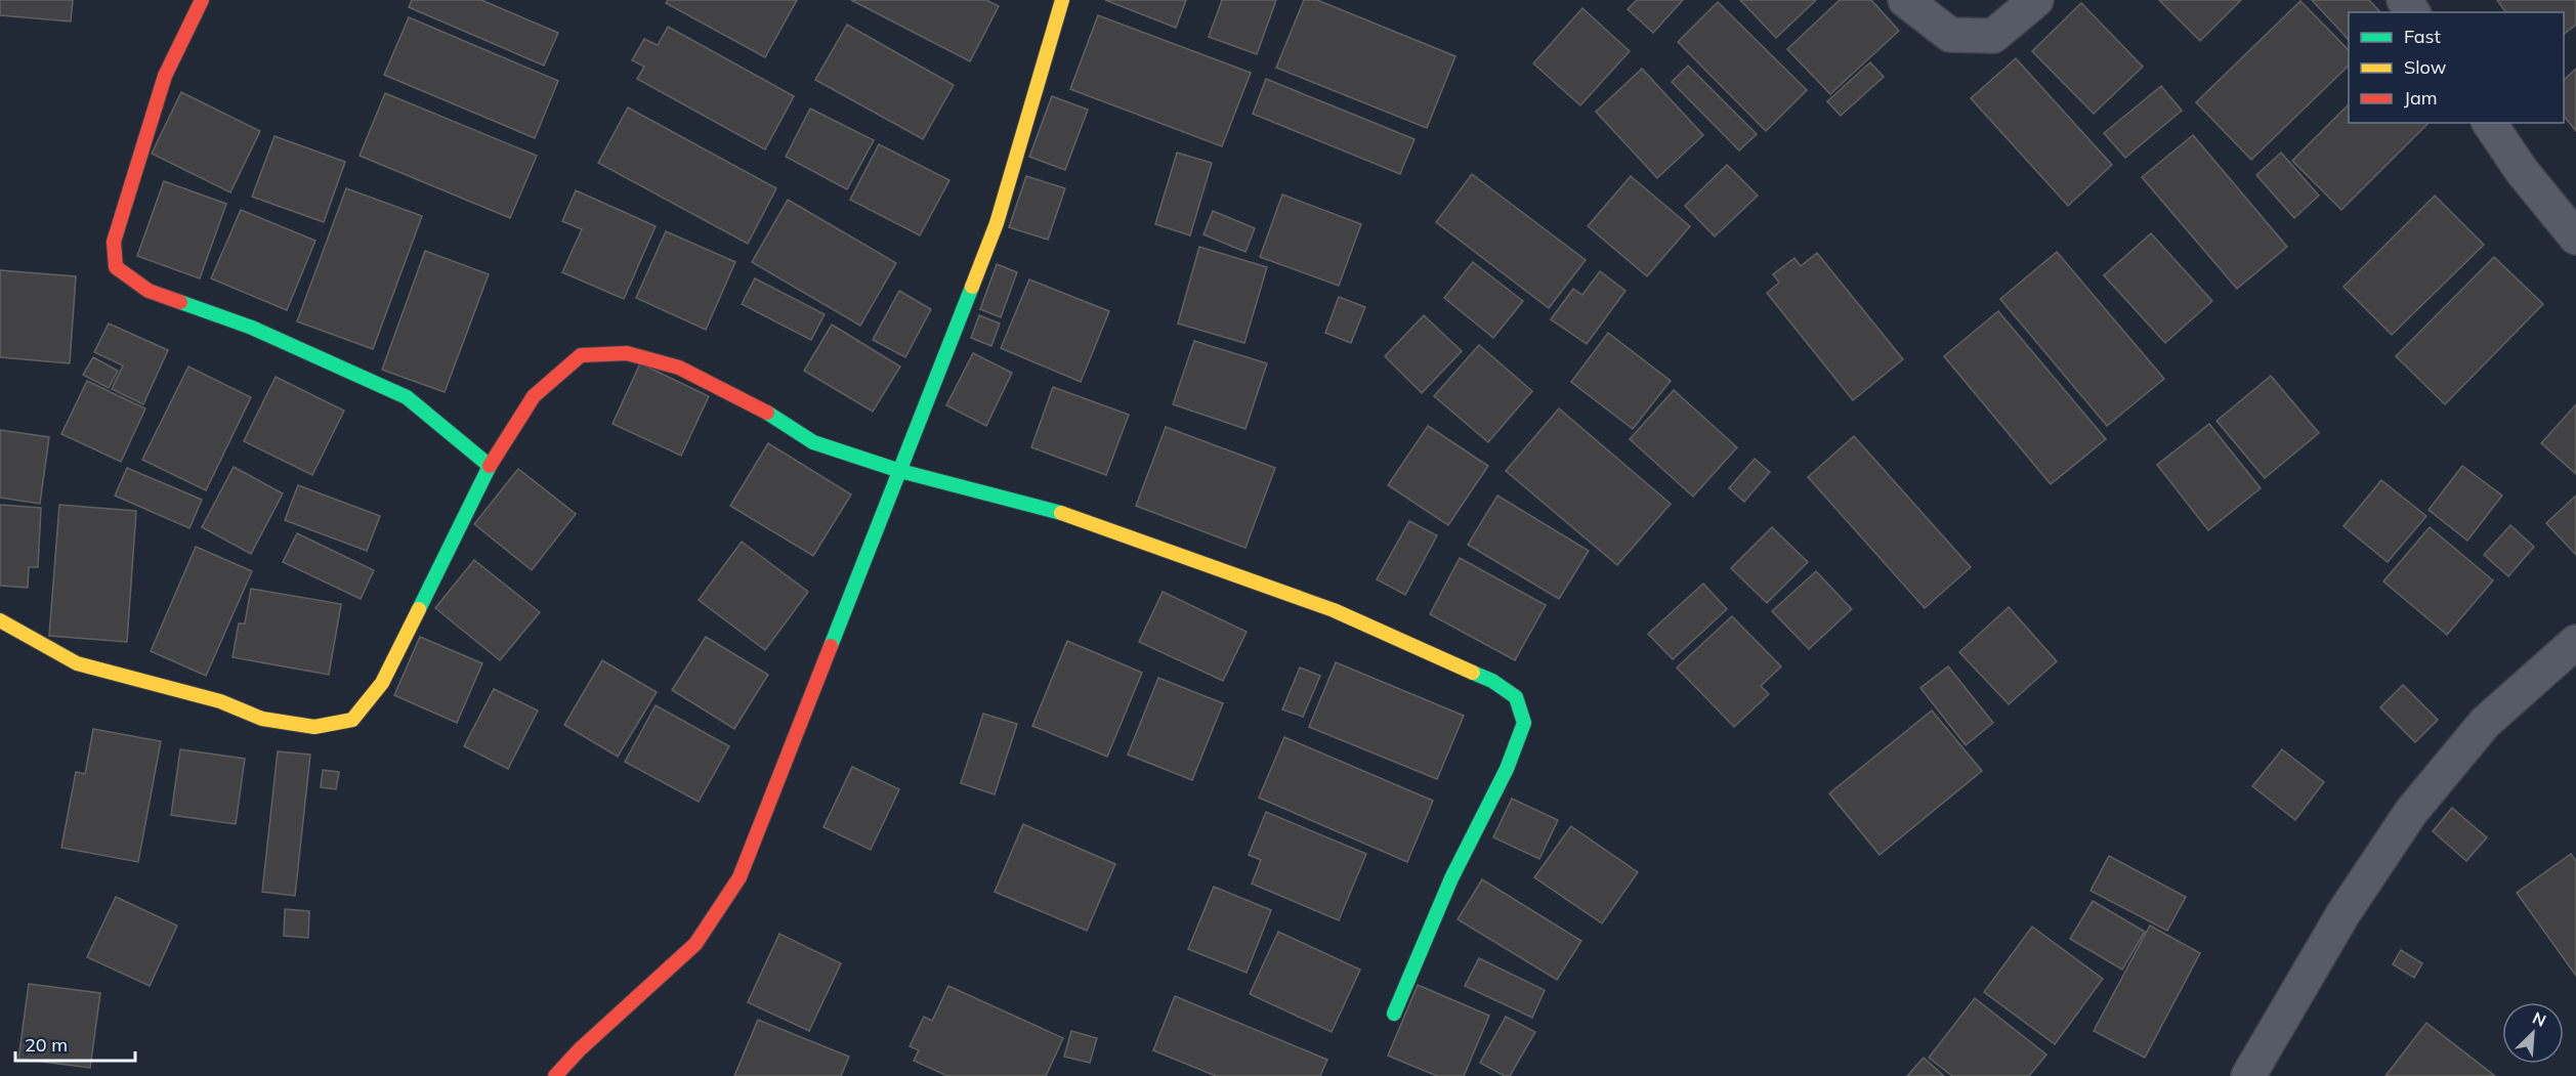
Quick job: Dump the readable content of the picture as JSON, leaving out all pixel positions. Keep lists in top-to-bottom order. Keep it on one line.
{"legend":["Fast","Slow","Jam"],"scale_bar":"20 m","north":"top right"}
